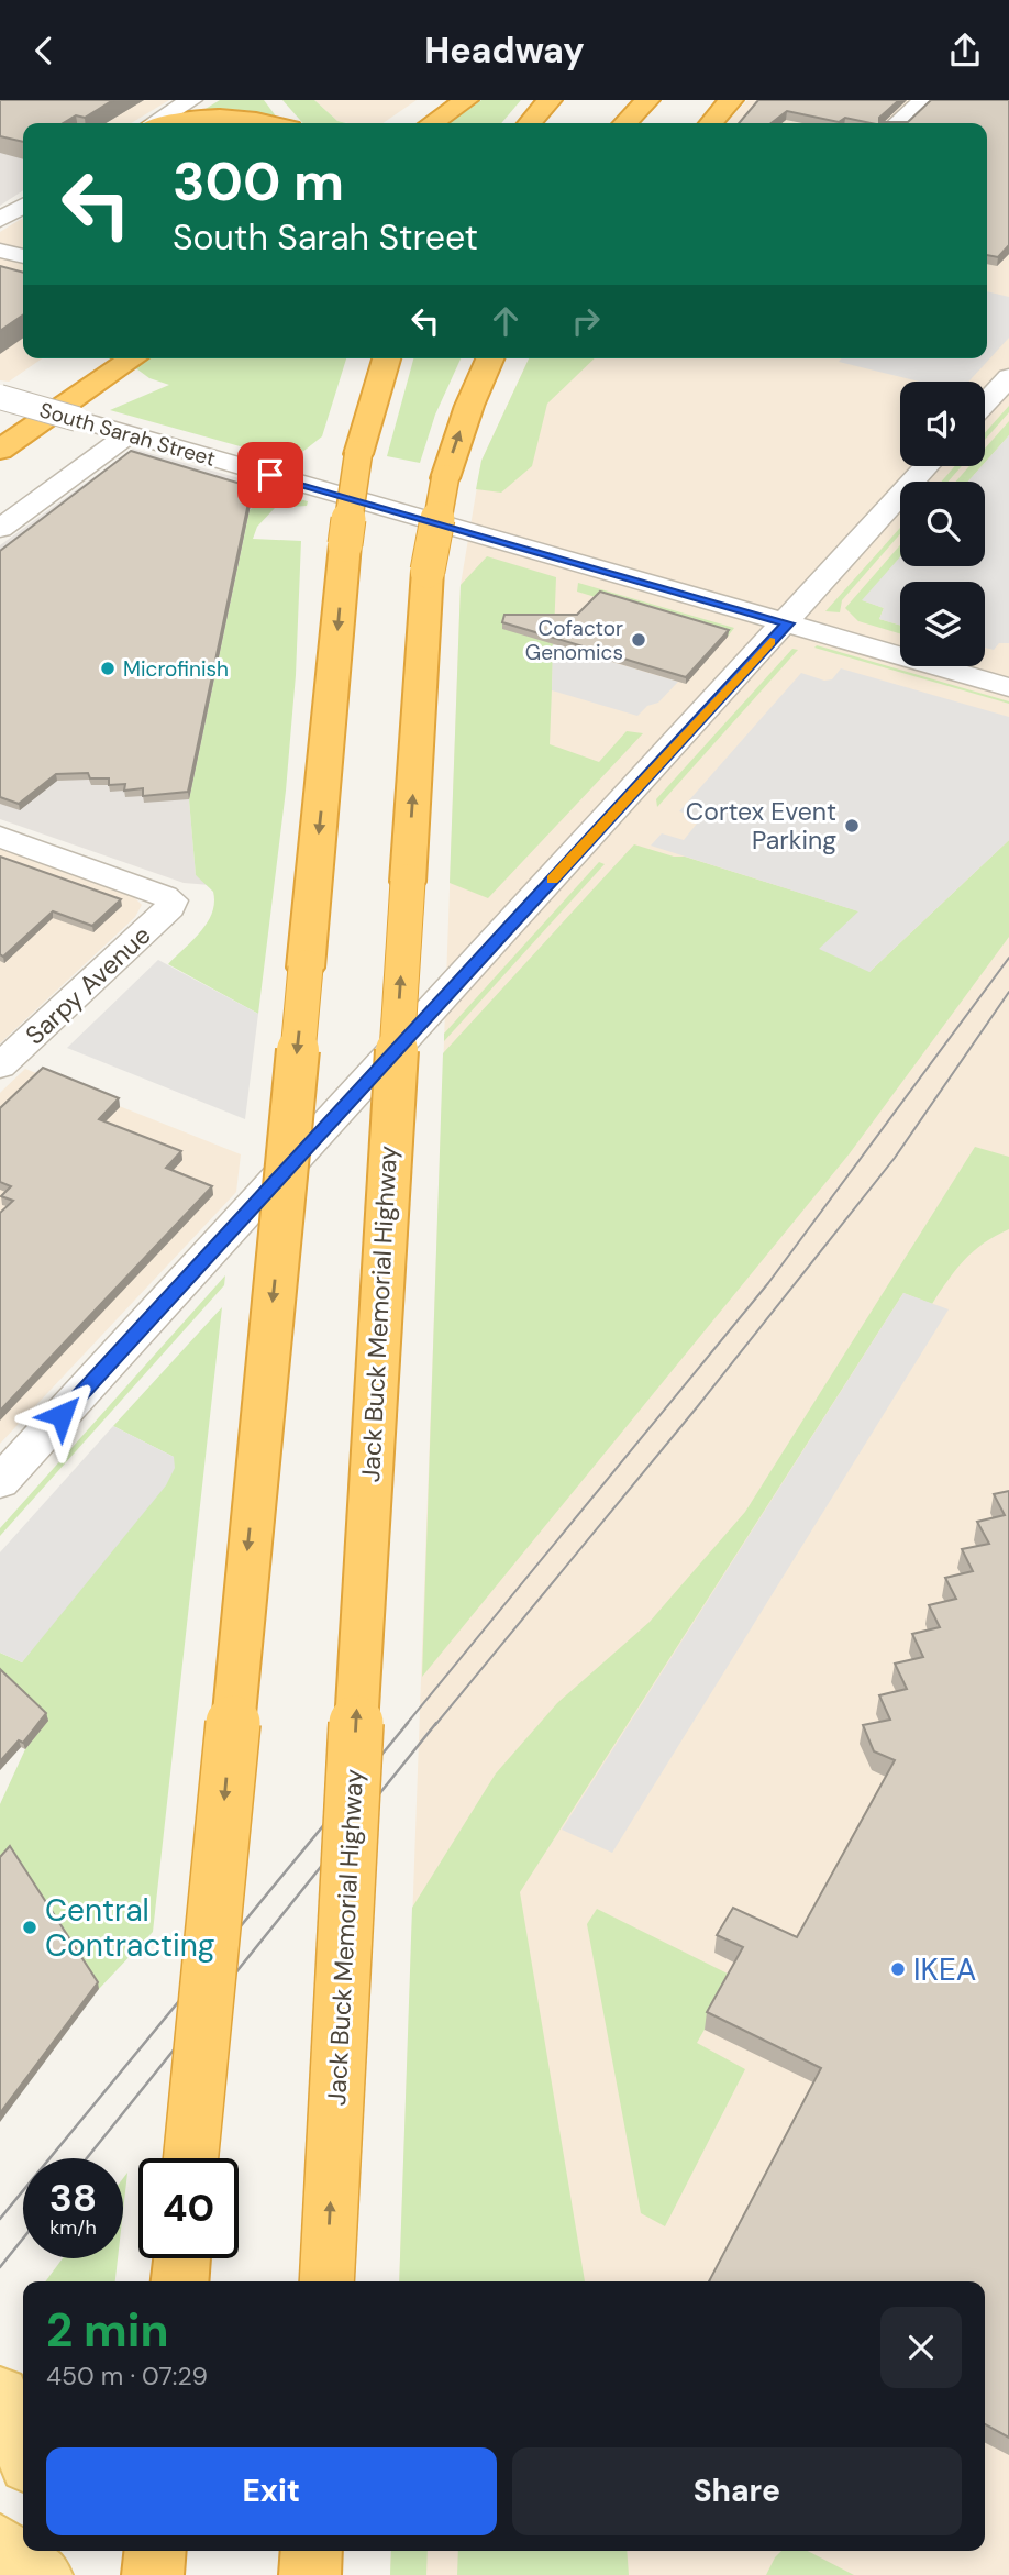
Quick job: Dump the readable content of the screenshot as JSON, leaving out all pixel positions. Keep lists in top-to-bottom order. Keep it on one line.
{"streets":{"highway":["Jack Buck Memorial Highway"],"street":["South Sarah Street","Sarpy Avenue"]},"places":["Cofactor Genomics","Microfinish","Cortex Event Parking","Central Contracting","IKEA"],"page":{"header":"Headway","turn":["300 m","South Sarah Street"],"speed":"38 km/h","limit":"40","heading":["2 min","450 m · 07:29"],"buttons":["Exit","Share"]}}
